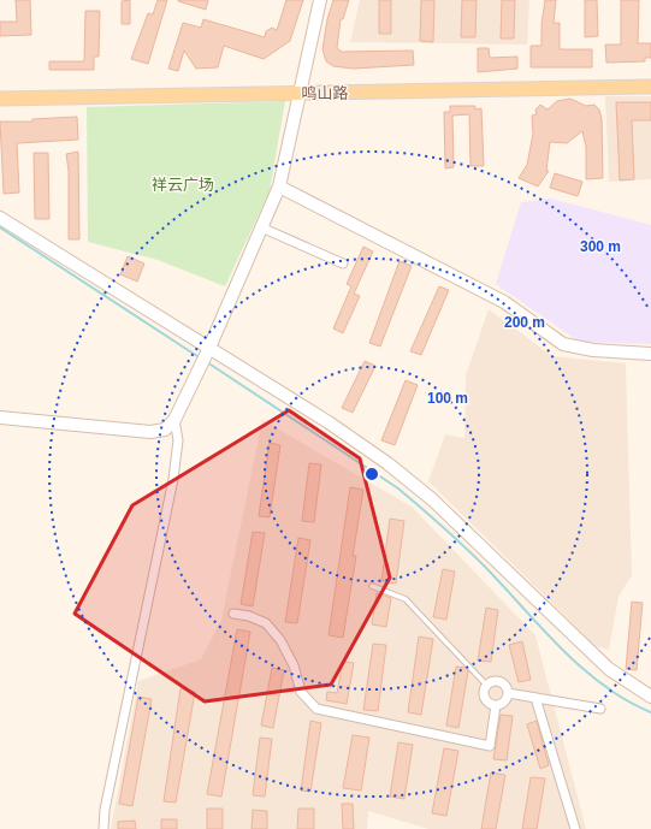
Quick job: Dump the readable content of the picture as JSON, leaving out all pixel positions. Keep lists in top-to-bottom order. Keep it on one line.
{"streets":{"main road":["鸣山路"]},"parks":["祥云广场"],"rings":["300 m","200 m","100 m"]}
